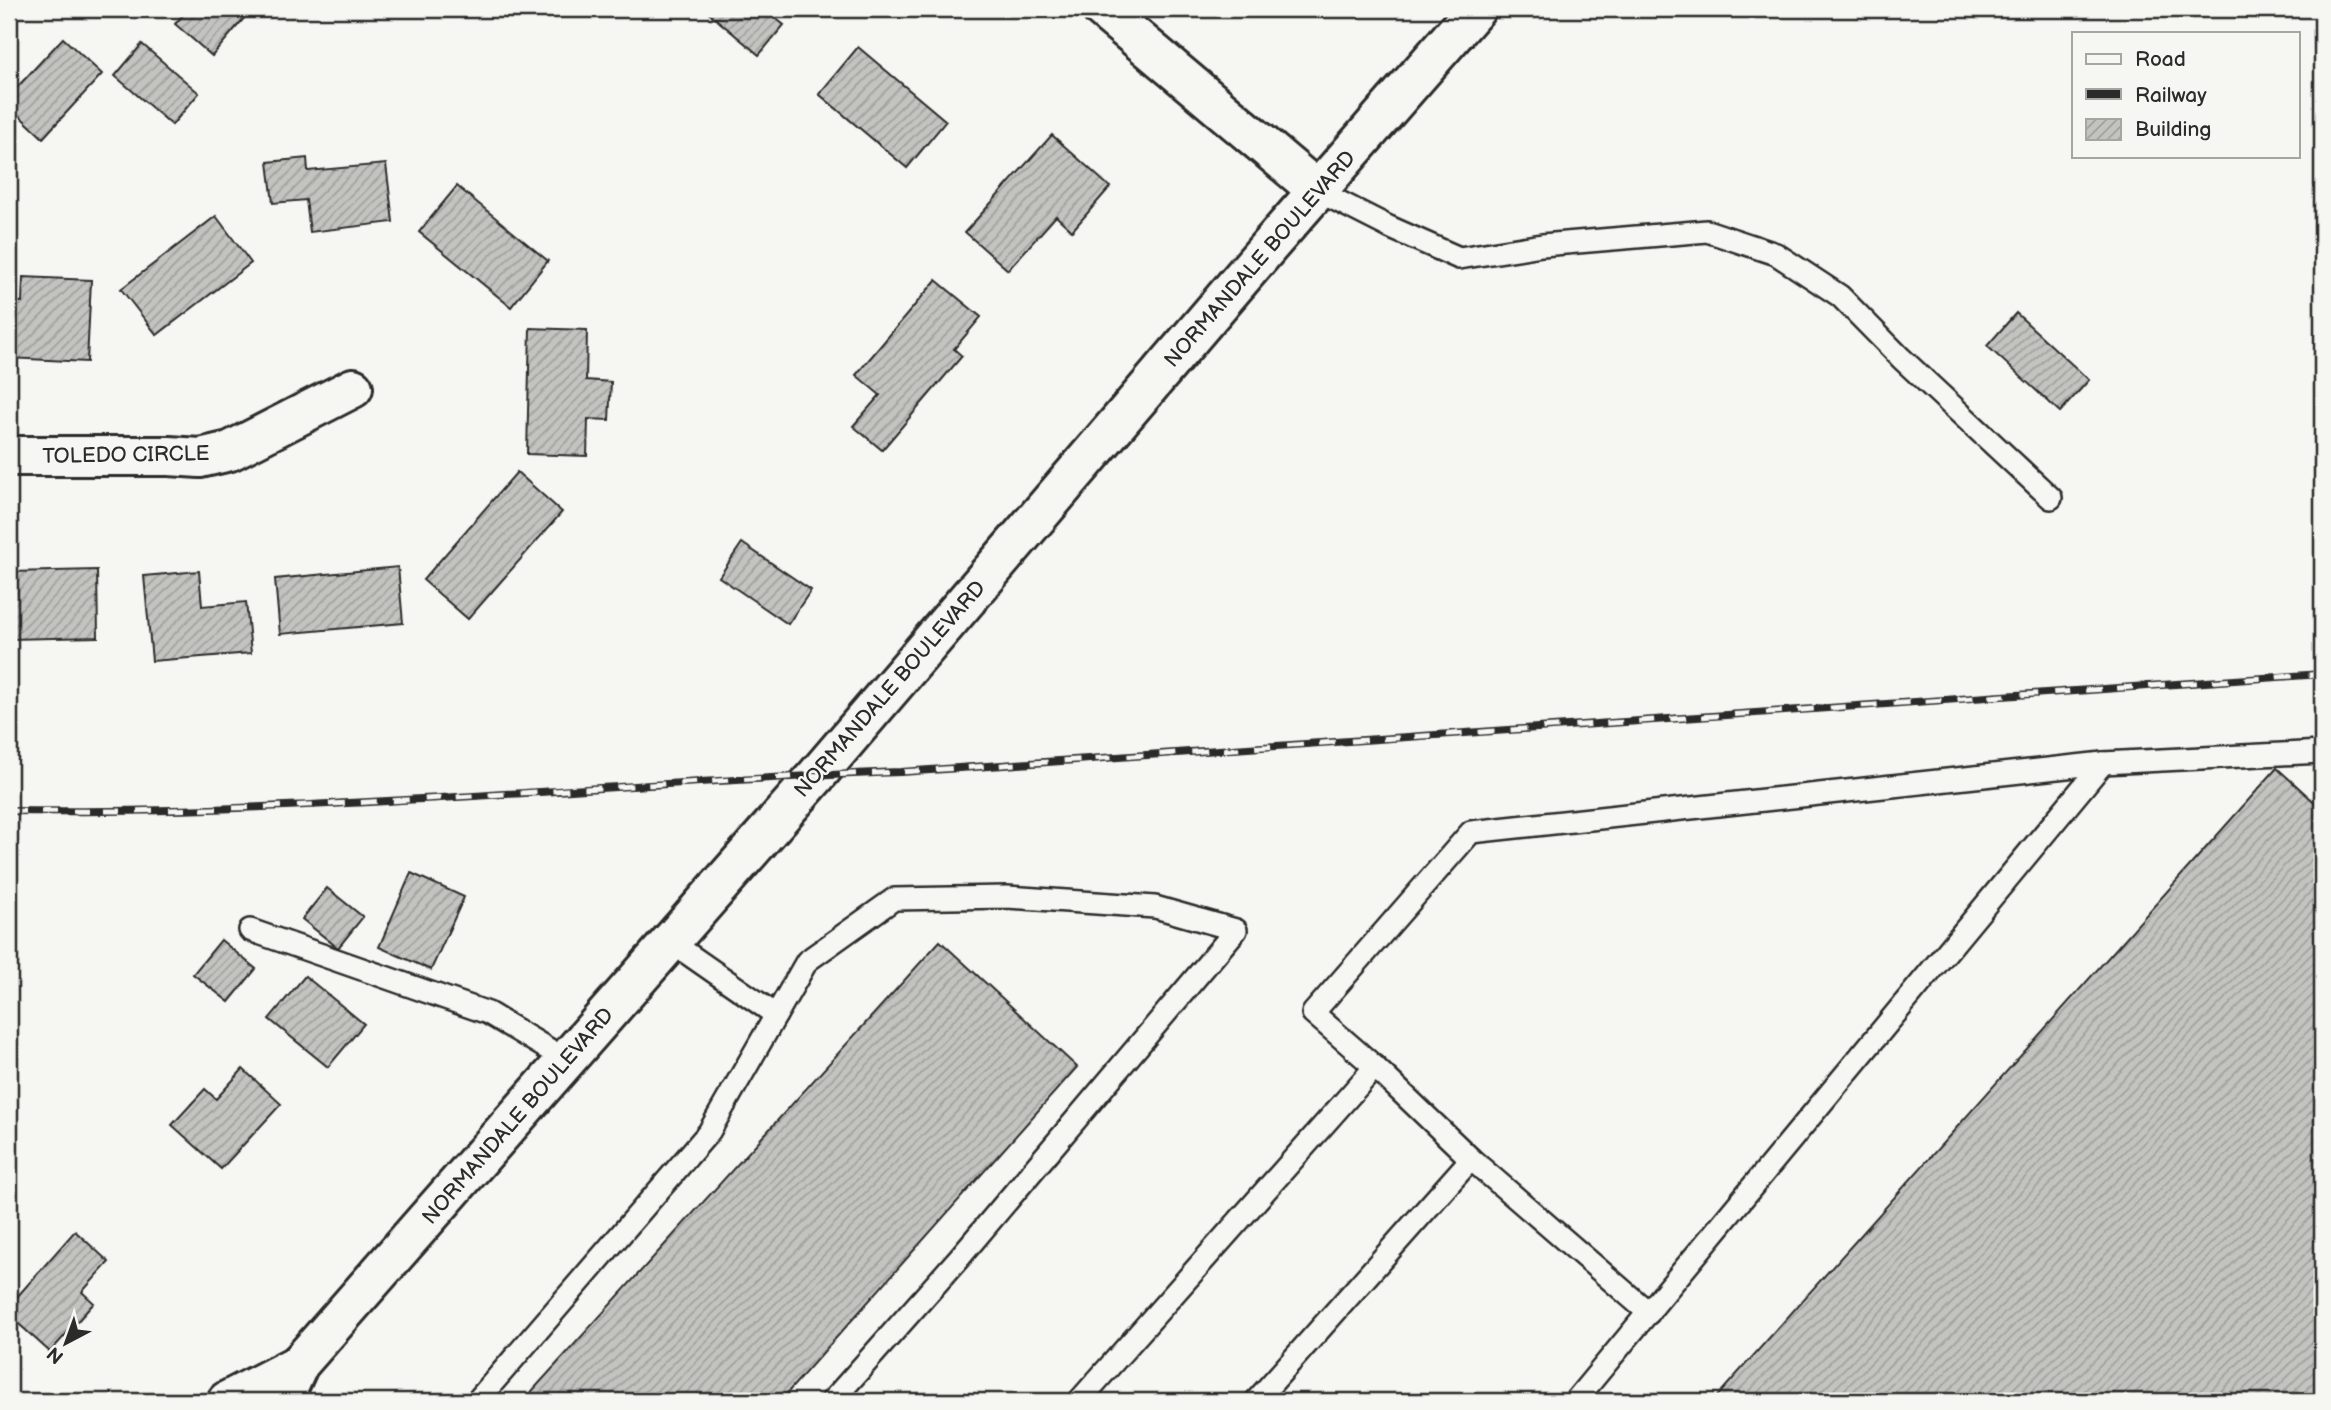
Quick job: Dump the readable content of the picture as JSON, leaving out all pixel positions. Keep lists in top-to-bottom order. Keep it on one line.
{"streets":{"street":["NORMANDALE BOULEVARD","TOLEDO CIRCLE"]},"legend":["Road","Railway","Building"],"north":"bottom left"}
